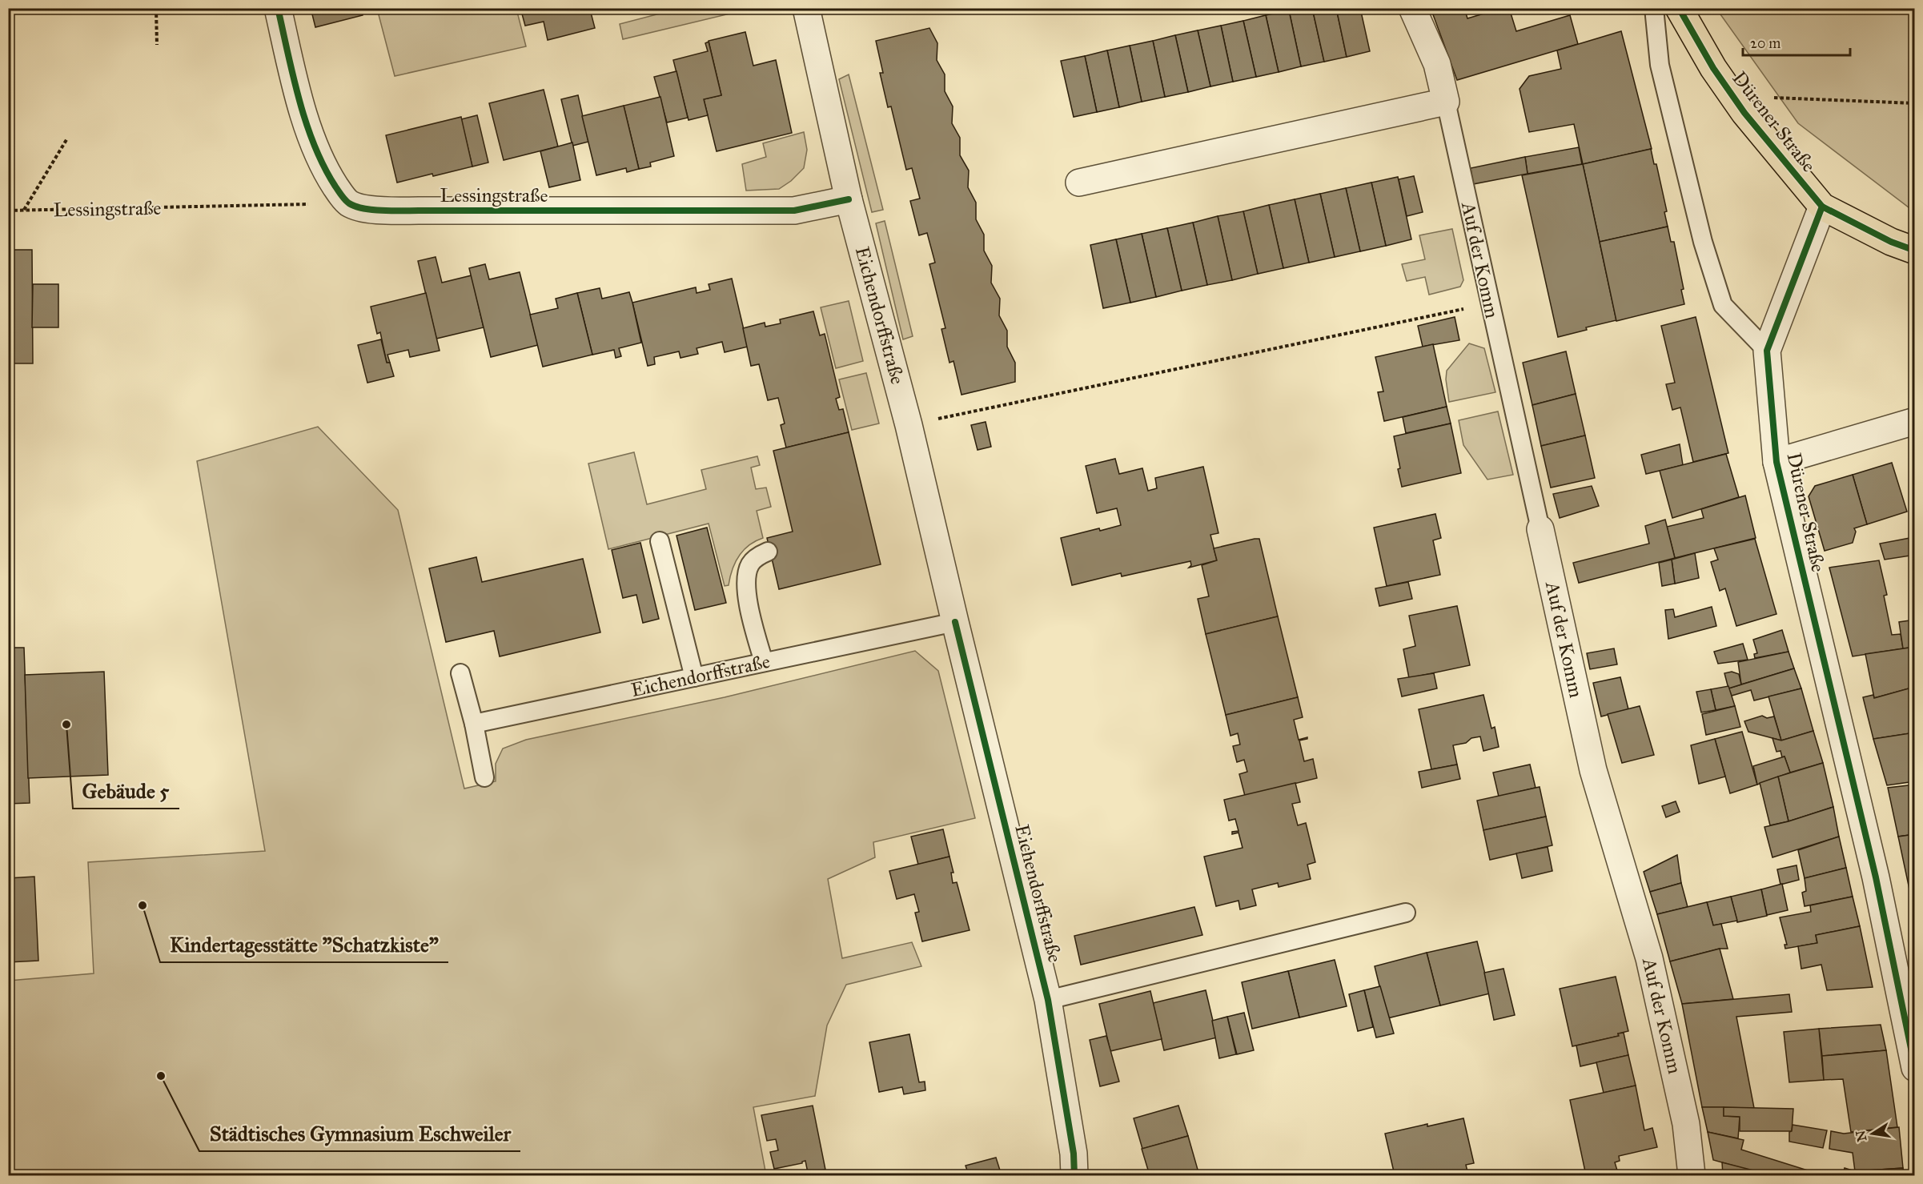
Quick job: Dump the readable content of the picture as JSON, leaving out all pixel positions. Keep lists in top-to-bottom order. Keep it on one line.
{"streets":{"main road":["Dürener Straße"],"street":["Lessingstraße","Auf der Komm","Eichendorffstraße"]},"crossings":[["Lessingstraße","Eichendorffstraße"]],"places":["Gebäude 5","Kindertagesstätte \"Schatzkiste\"","Städtisches Gymnasium Eschweiler"],"scale_bar":"20 m","north":"left"}
